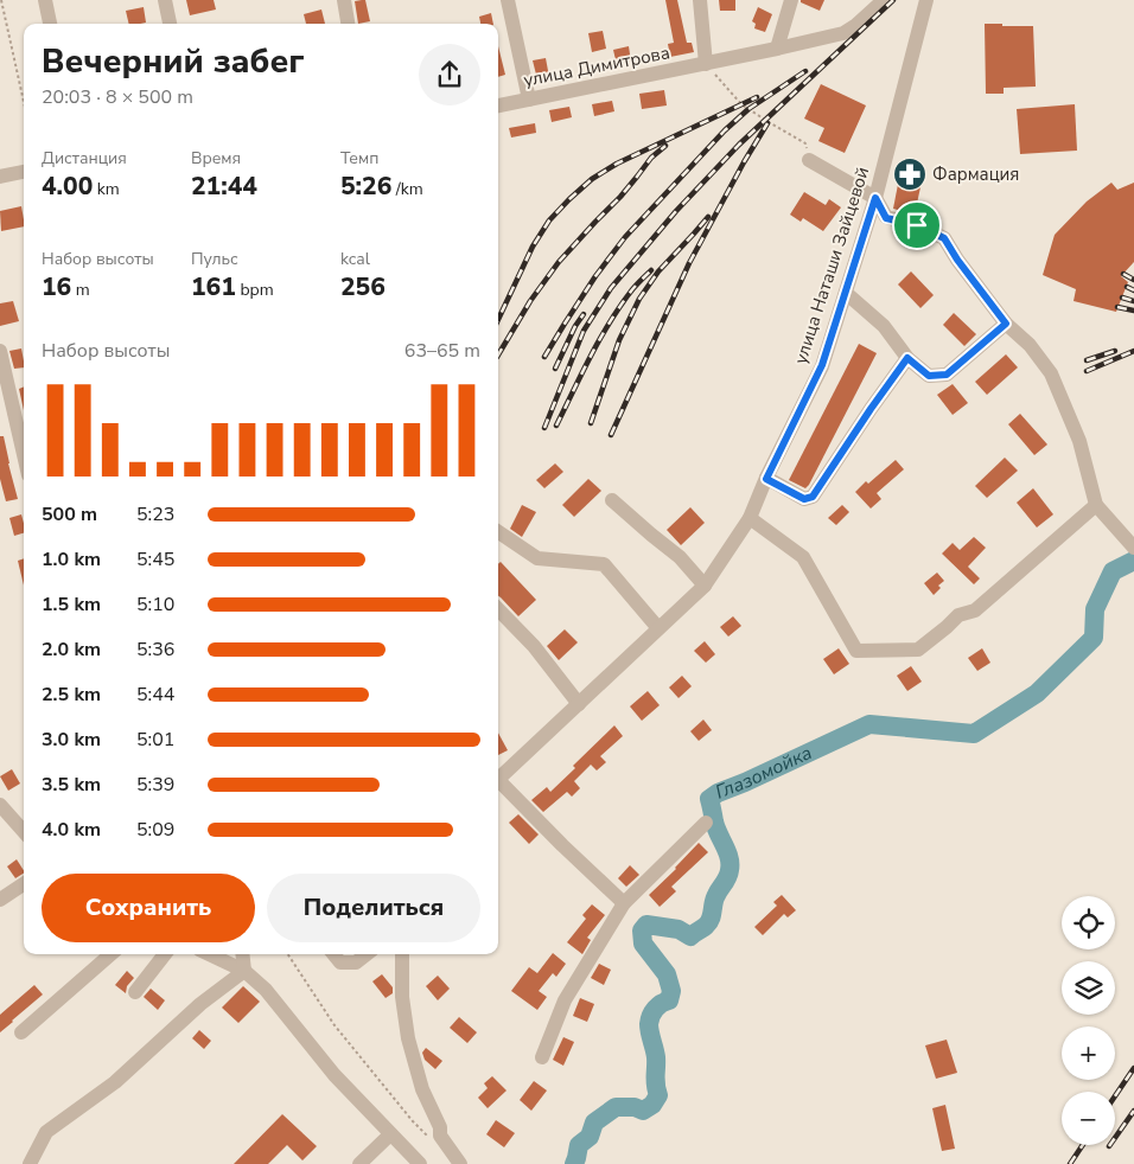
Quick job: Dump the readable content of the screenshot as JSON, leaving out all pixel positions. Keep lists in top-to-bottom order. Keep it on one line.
{"streets":{"street":["улица Димитрова","улица Наташи Зайцевой"]},"water":["Глазомойка"],"places":{"pharmacy":["Фармация"]},"page":{"heading":["Вечерний забег","20:03 · 8 × 500 m"],"stats":[["Дистанция","4.00 km"],["Время","21:44"],["Темп","5:26 /km"],["Набор высоты","16 m"],["Пульс","161 bpm"],["kcal","256"]],"chart":["Набор высоты","63–65 m"],"list":[{"name":"500 m","note":"5:23"},{"name":"1.0 km","note":"5:45"},{"name":"1.5 km","note":"5:10"},{"name":"2.0 km","note":"5:36"},{"name":"2.5 km","note":"5:44"},{"name":"3.0 km","note":"5:01"},{"name":"3.5 km","note":"5:39"},{"name":"4.0 km","note":"5:09"}],"buttons":["Сохранить","Поделиться"],"map_buttons":["+","−"]}}
